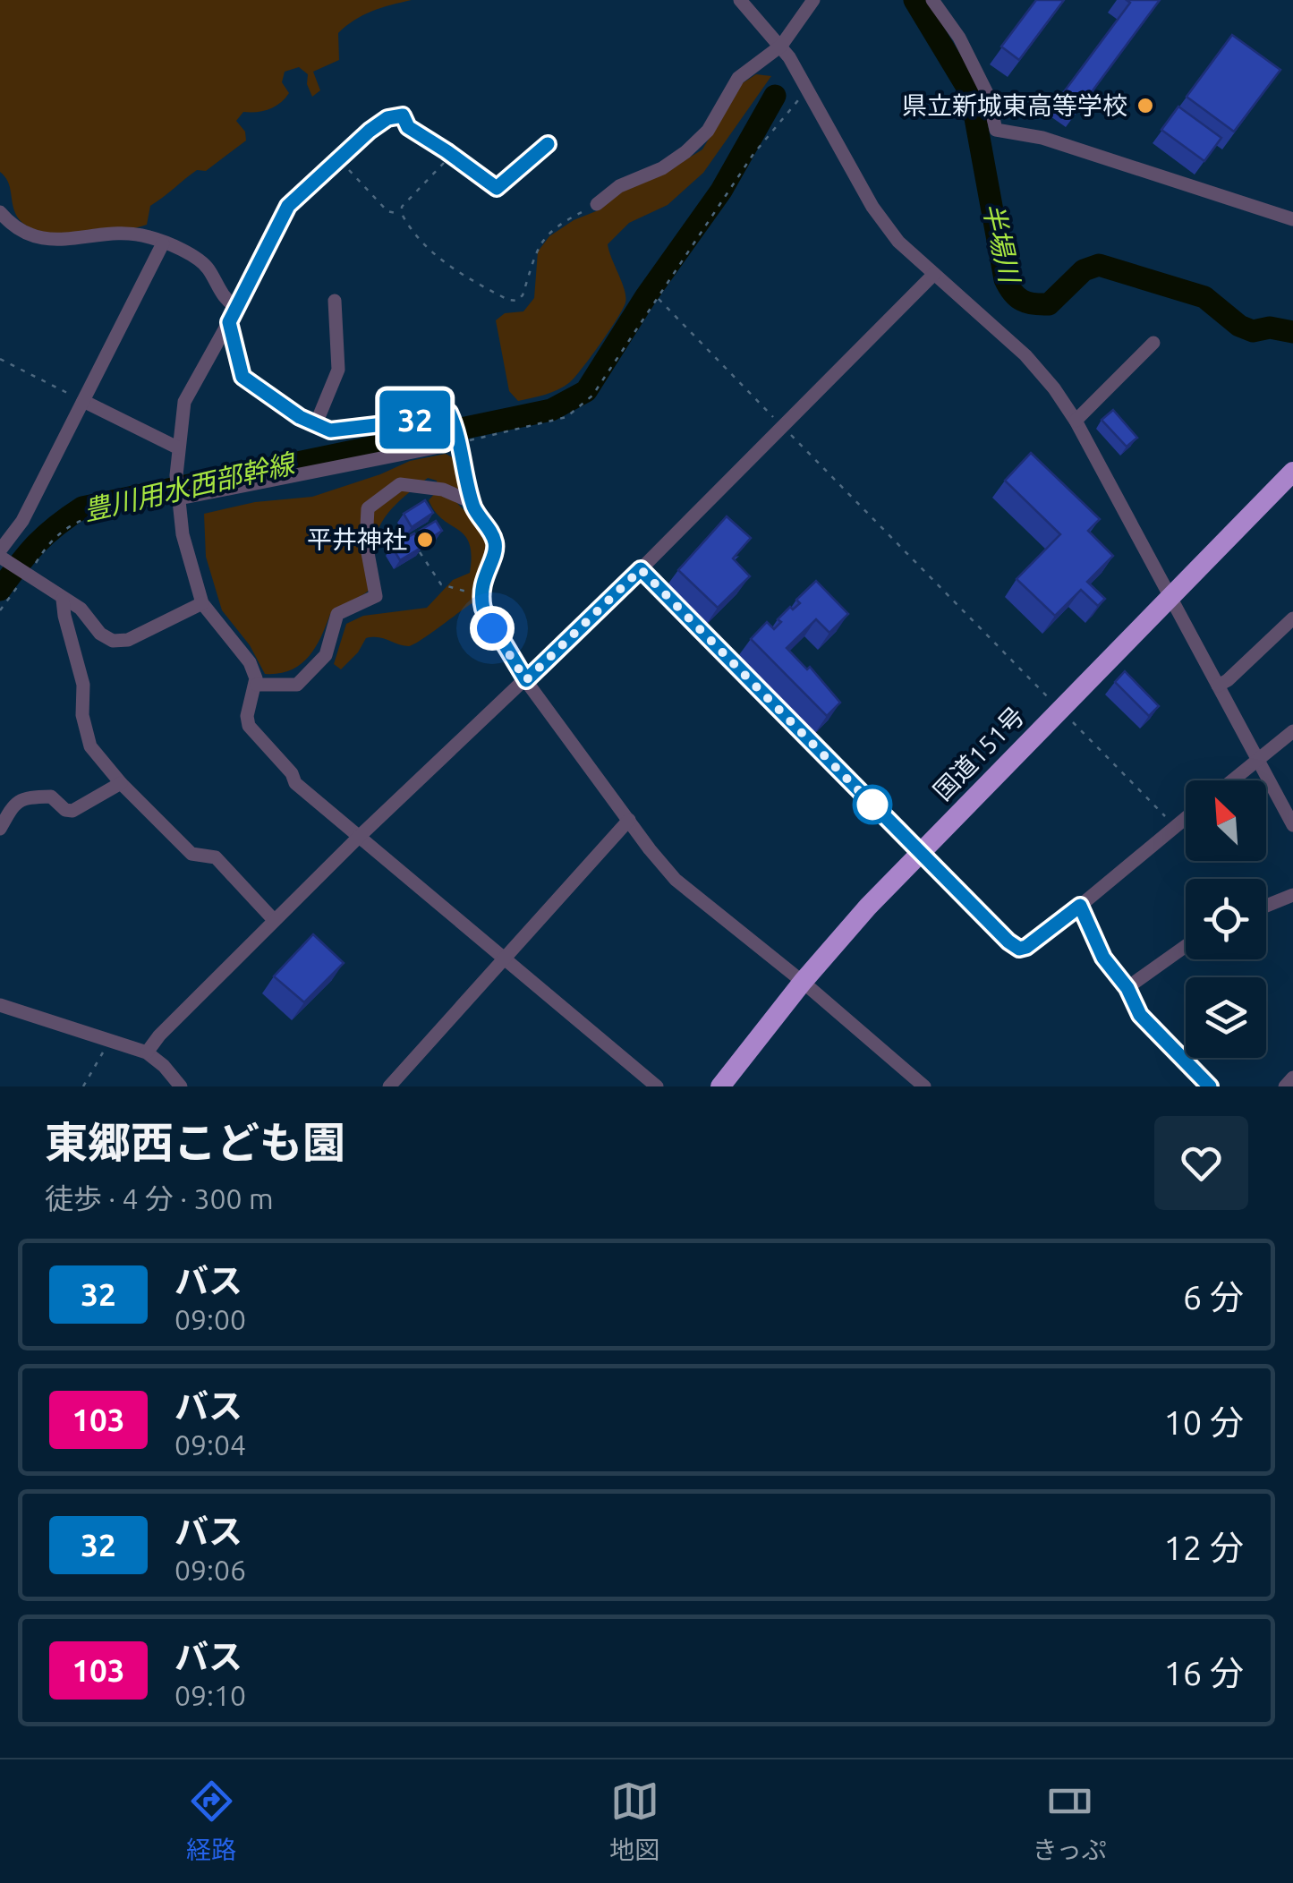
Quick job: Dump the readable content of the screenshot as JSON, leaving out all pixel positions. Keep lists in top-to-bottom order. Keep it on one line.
{"streets":{"highway":["国道151号"]},"water":["半場川","豊川用水西部幹線"],"places":["県立新城東高等学校","平井神社"],"lines":["bus line 32"],"north":"top left","page":{"on_map":"32","heading":["東郷西こども園","徒歩 · 4 分 · 300 m"],"list":[{"mark":"32","name":"バス","note":"09:00","value":"6 分"},{"mark":"103","name":"バス","note":"09:04","value":"10 分"},{"mark":"32","name":"バス","note":"09:06","value":"12 分"},{"mark":"103","name":"バス","note":"09:10","value":"16 分"}],"tabs":["経路","地図","きっぷ"]}}
